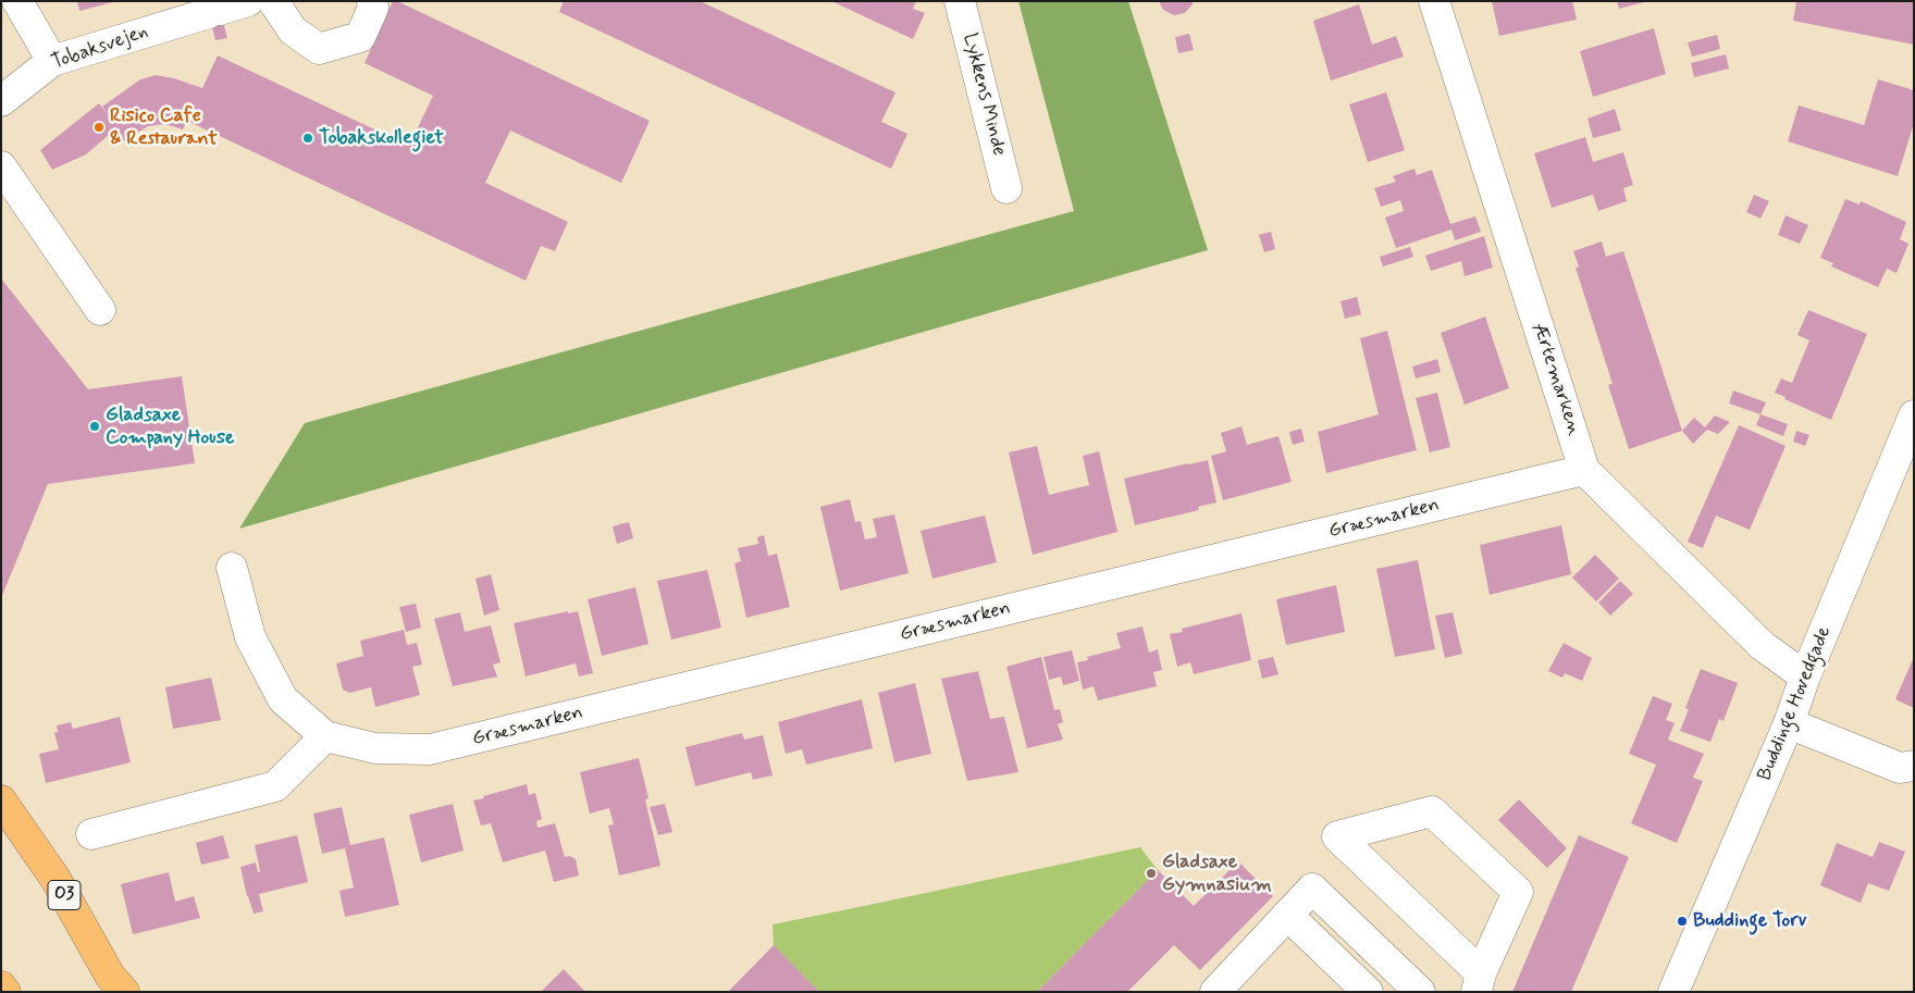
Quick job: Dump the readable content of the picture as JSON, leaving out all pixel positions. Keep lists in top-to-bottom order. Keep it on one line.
{"streets":{"main road":["O3"],"street":["Tobaksvejen","Lykkens Minde","Ærtemarken","Græsmarken","Buddinge Hovedgade"]},"crossings":[["Ærtemarken","Græsmarken"],["Ærtemarken","Buddinge Hovedgade"]],"places":["Risico Cafe & Restaurant","Tobakskollegiet","Gladsaxe Company House","Gladsaxe Gymnasium","Buddinge Torv"]}
